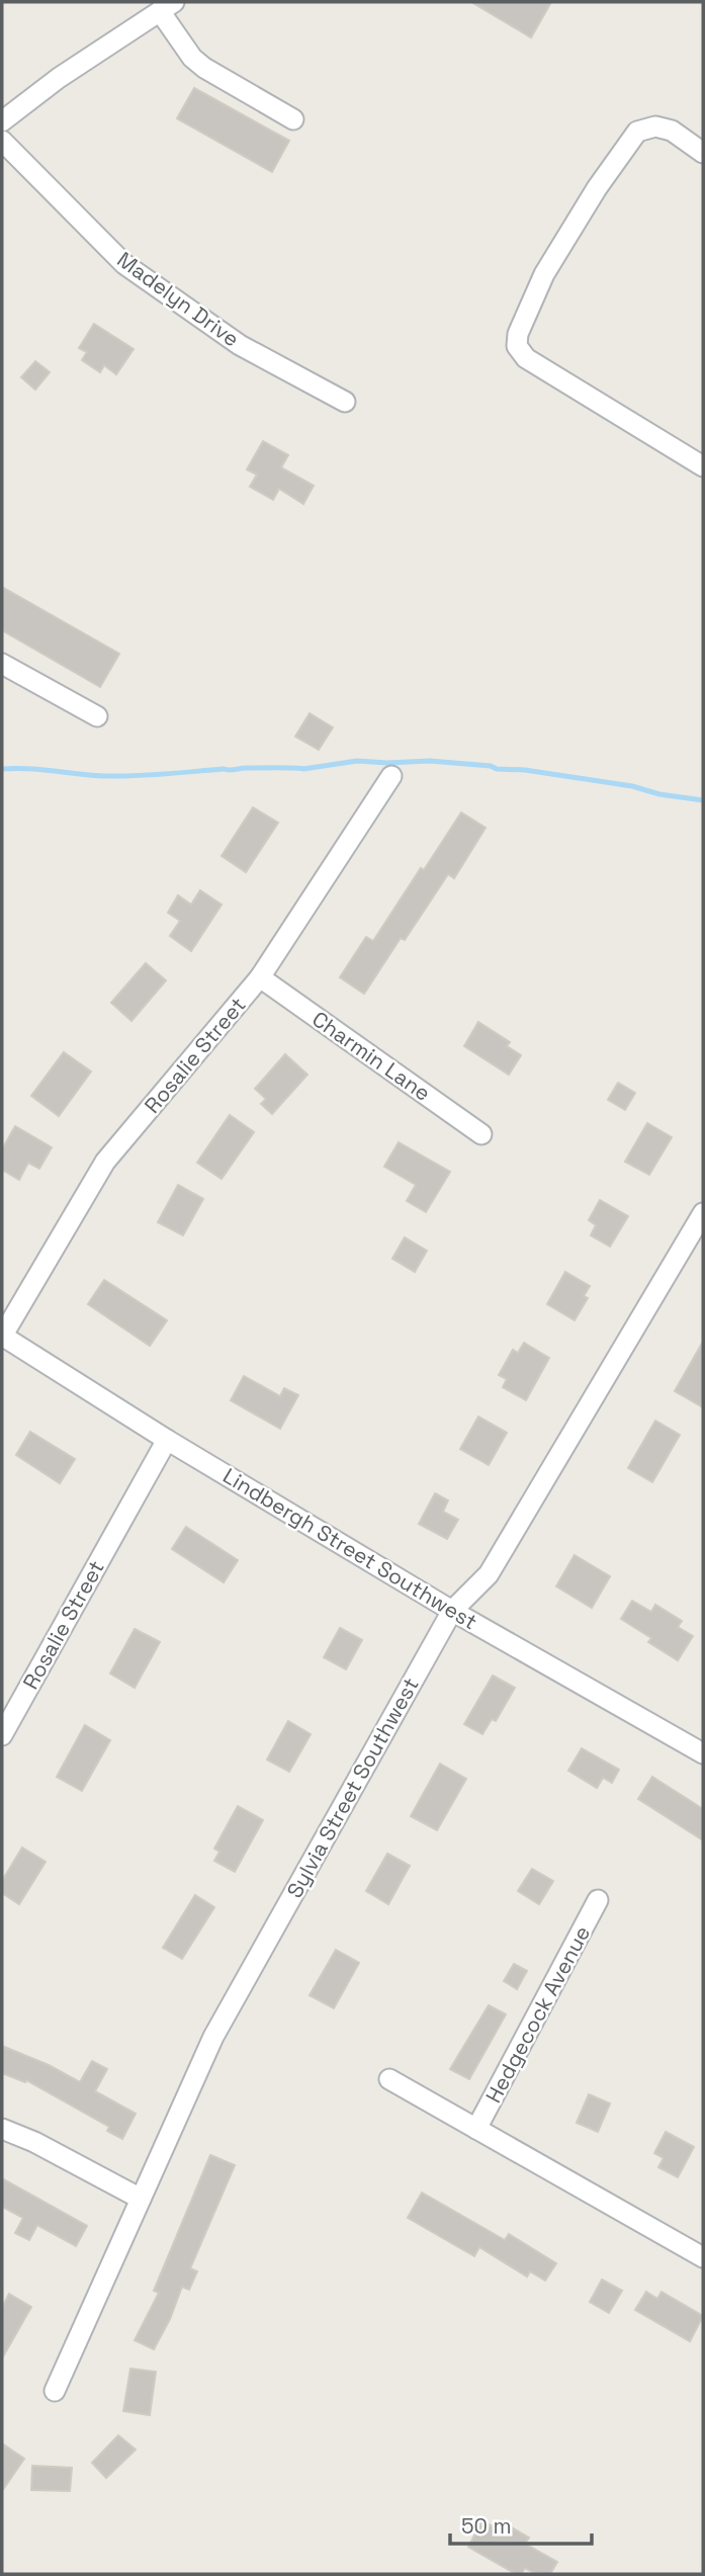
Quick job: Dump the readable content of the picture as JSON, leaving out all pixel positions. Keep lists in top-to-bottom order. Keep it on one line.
{"streets":{"street":["Madelyn Drive","Rosalie Street","Charmin Lane","Lindbergh Street Southwest","Sylvia Street Southwest","Hedgecock Avenue"]},"crossings":[["Rosalie Street","Charmin Lane"],["Rosalie Street","Lindbergh Street Southwest"],["Lindbergh Street Southwest","Sylvia Street Southwest"]],"scale_bar":"50 m"}
